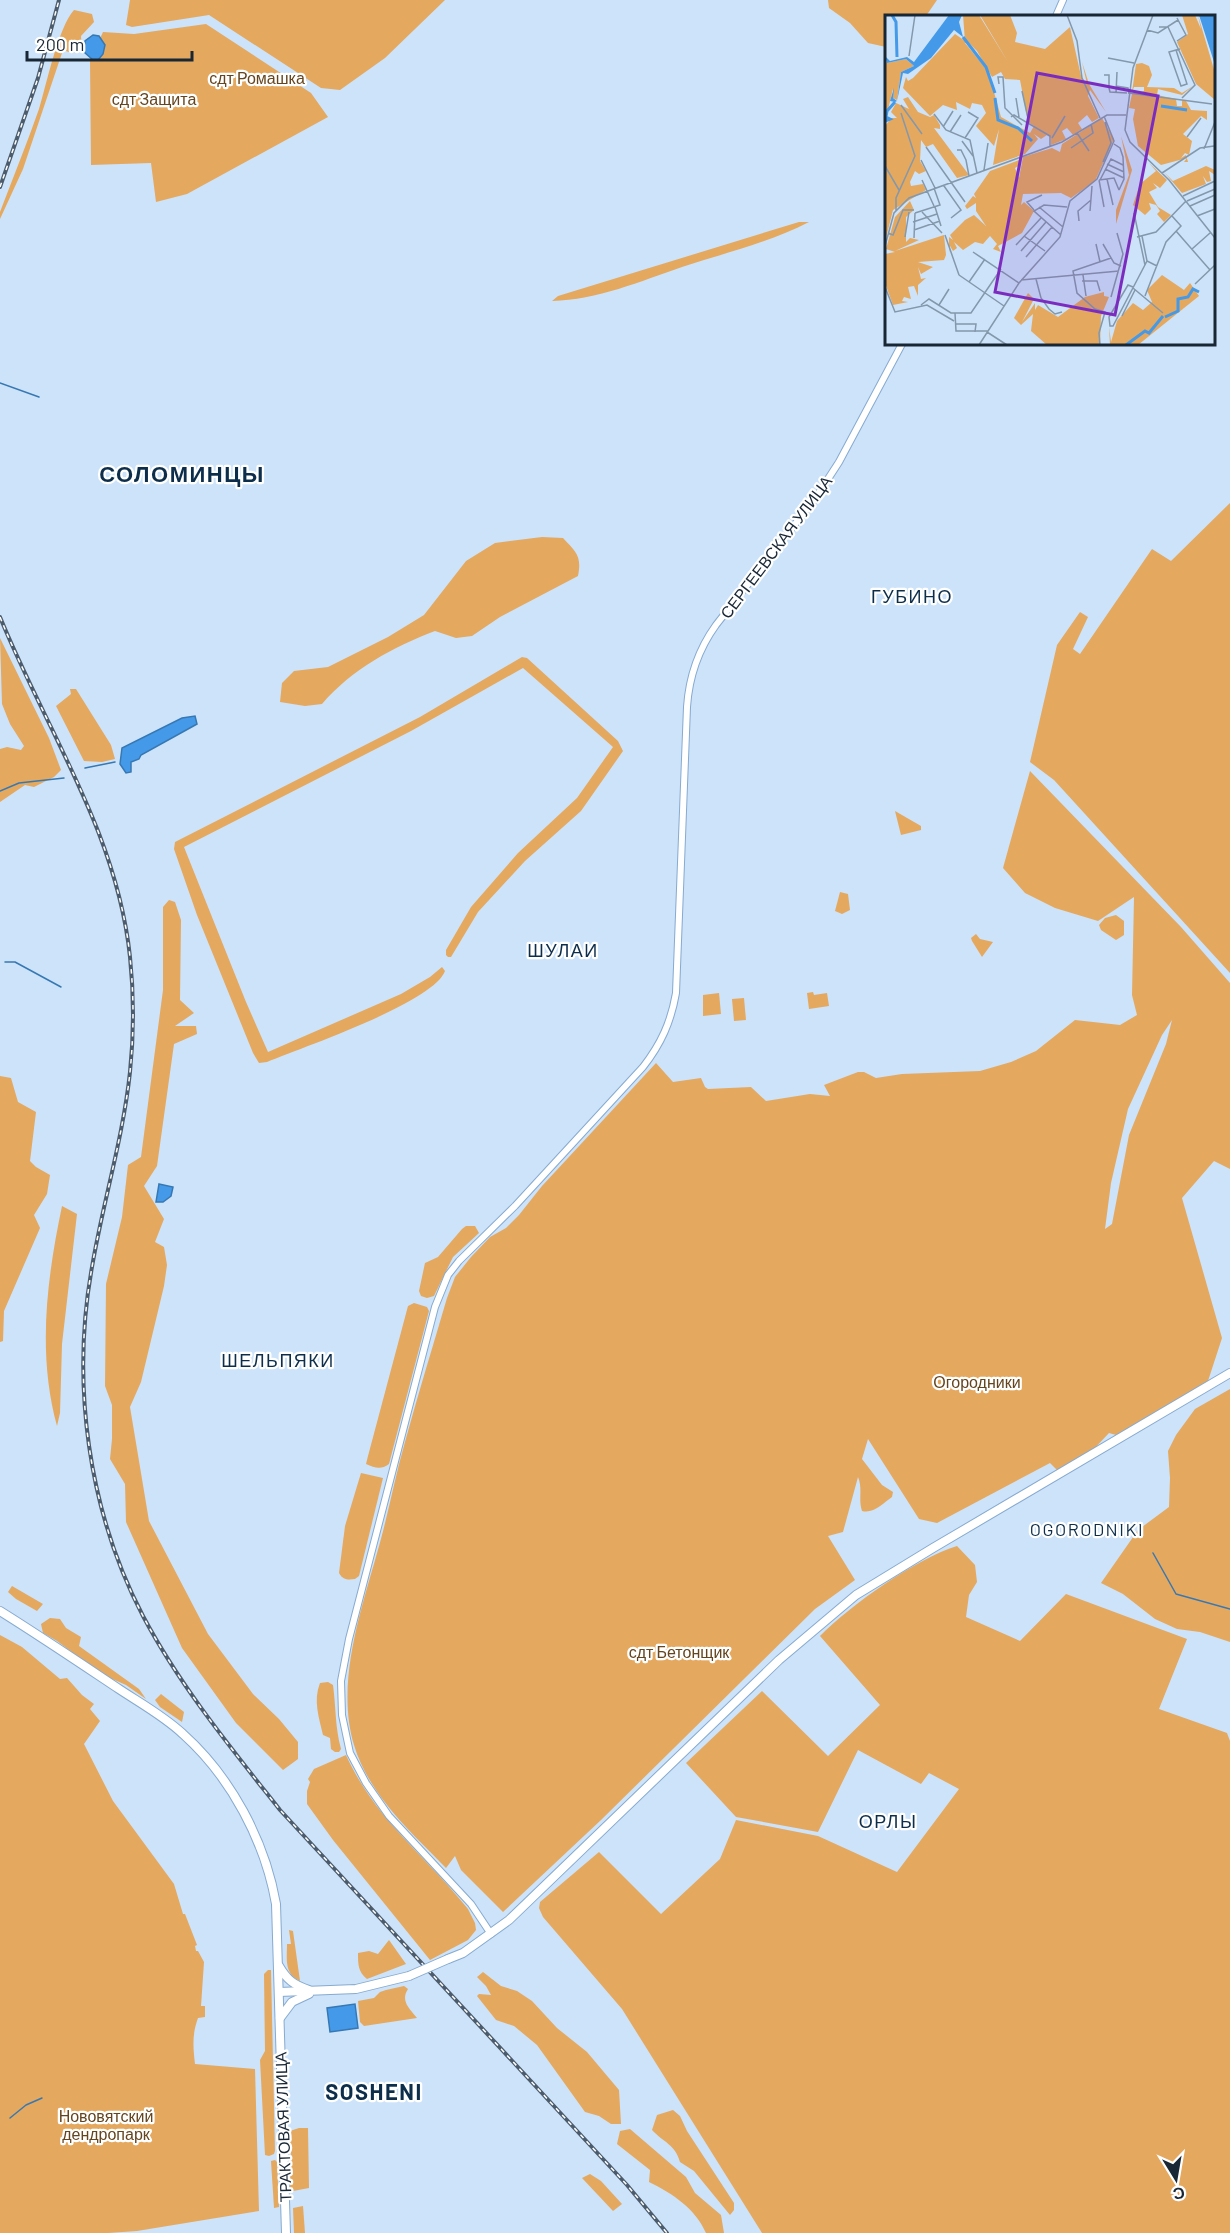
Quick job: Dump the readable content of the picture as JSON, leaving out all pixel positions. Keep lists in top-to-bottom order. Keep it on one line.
{"streets":{"main road":["ТРАКТОВАЯ УЛИЦА"],"street":["СЕРГЕЕВСКАЯ УЛИЦА"]},"districts":["СОЛОМИНЦЫ","ГУБИНО","ШУЛАИ","ШЕЛЬПЯКИ","OGORODNIKI","ОРЛЫ","SOSHENI"],"parks":["сдт Ромашка","сдт Защита","Огородники","сдт Бетонщик","Нововятский дендропарк"],"scale_bar":"200 m","north":"bottom"}
